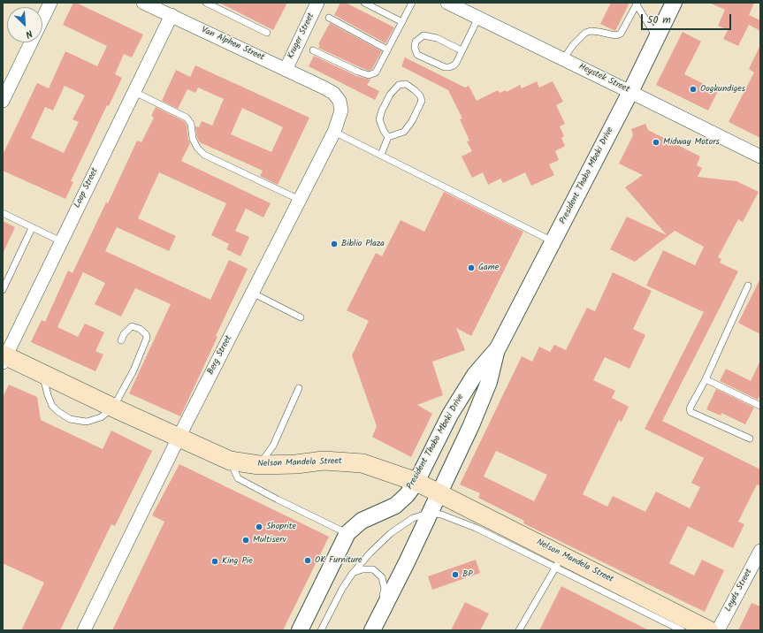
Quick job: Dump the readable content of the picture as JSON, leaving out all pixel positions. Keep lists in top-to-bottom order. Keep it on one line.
{"streets":{"main road":["Nelson Mandela Street"],"street":["Kruger Street","Van Alphen Street","Heystek Street","President Thabo Mbeki Drive","Loop Street","Berg Street","Leyds Street"]},"crossings":[["Kruger Street","Van Alphen Street"],["Van Alphen Street","Loop Street"],["Van Alphen Street","Berg Street"],["Heystek Street","President Thabo Mbeki Drive"],["President Thabo Mbeki Drive","Nelson Mandela Street"],["Loop Street","Nelson Mandela Street"],["Berg Street","Nelson Mandela Street"]],"places":["Oogkundiges","Midway Motors","Biblio Plaza","Game","Shoprite","Multiserv","OK Furniture","King Pie","BP"],"scale_bar":"50 m","north":"bottom right"}
